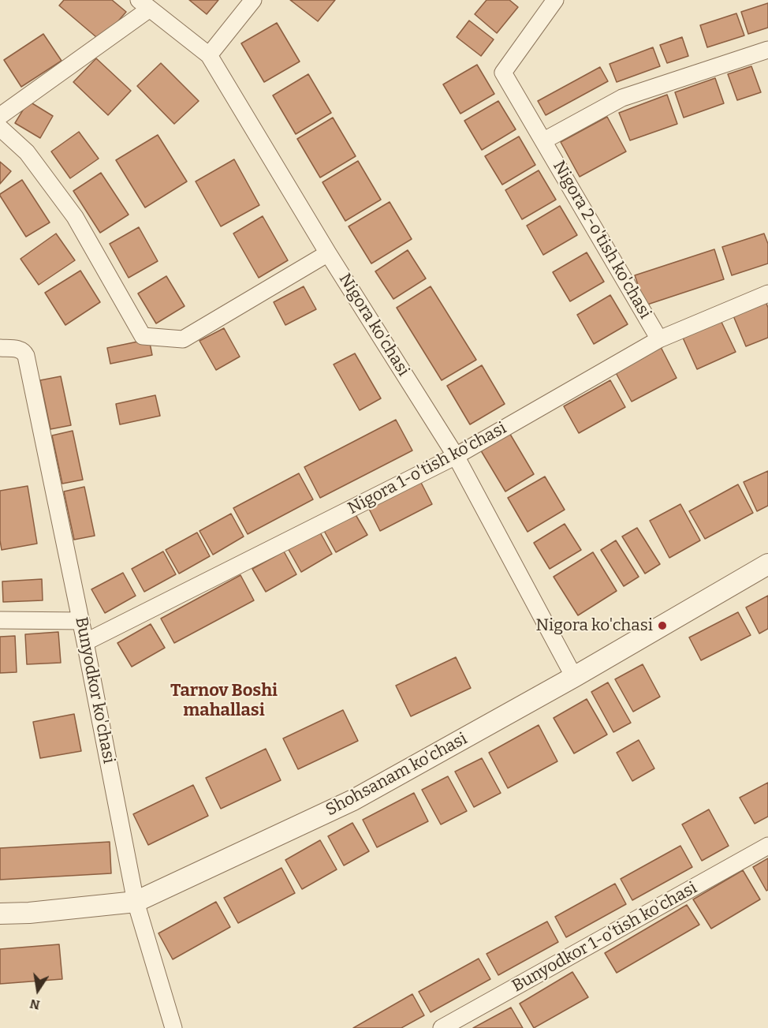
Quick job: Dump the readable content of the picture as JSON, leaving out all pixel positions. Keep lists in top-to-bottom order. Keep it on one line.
{"streets":{"street":["Nigora 2-o'tish ko'chasi","Nigora ko'chasi","Nigora 1-o'tish ko'chasi","Bunyodkor ko'chasi","Shohsanam ko'chasi","Bunyodkor 1-o'tish ko'chasi"]},"crossings":[["Nigora 2-o'tish ko'chasi","Nigora 1-o'tish ko'chasi"],["Nigora ko'chasi","Nigora 1-o'tish ko'chasi"],["Nigora ko'chasi","Shohsanam ko'chasi"],["Nigora 1-o'tish ko'chasi","Bunyodkor ko'chasi"],["Bunyodkor ko'chasi","Shohsanam ko'chasi"]],"districts":["Tarnov Boshi mahallasi"],"places":["Nigora ko'chasi"],"north":"bottom"}
